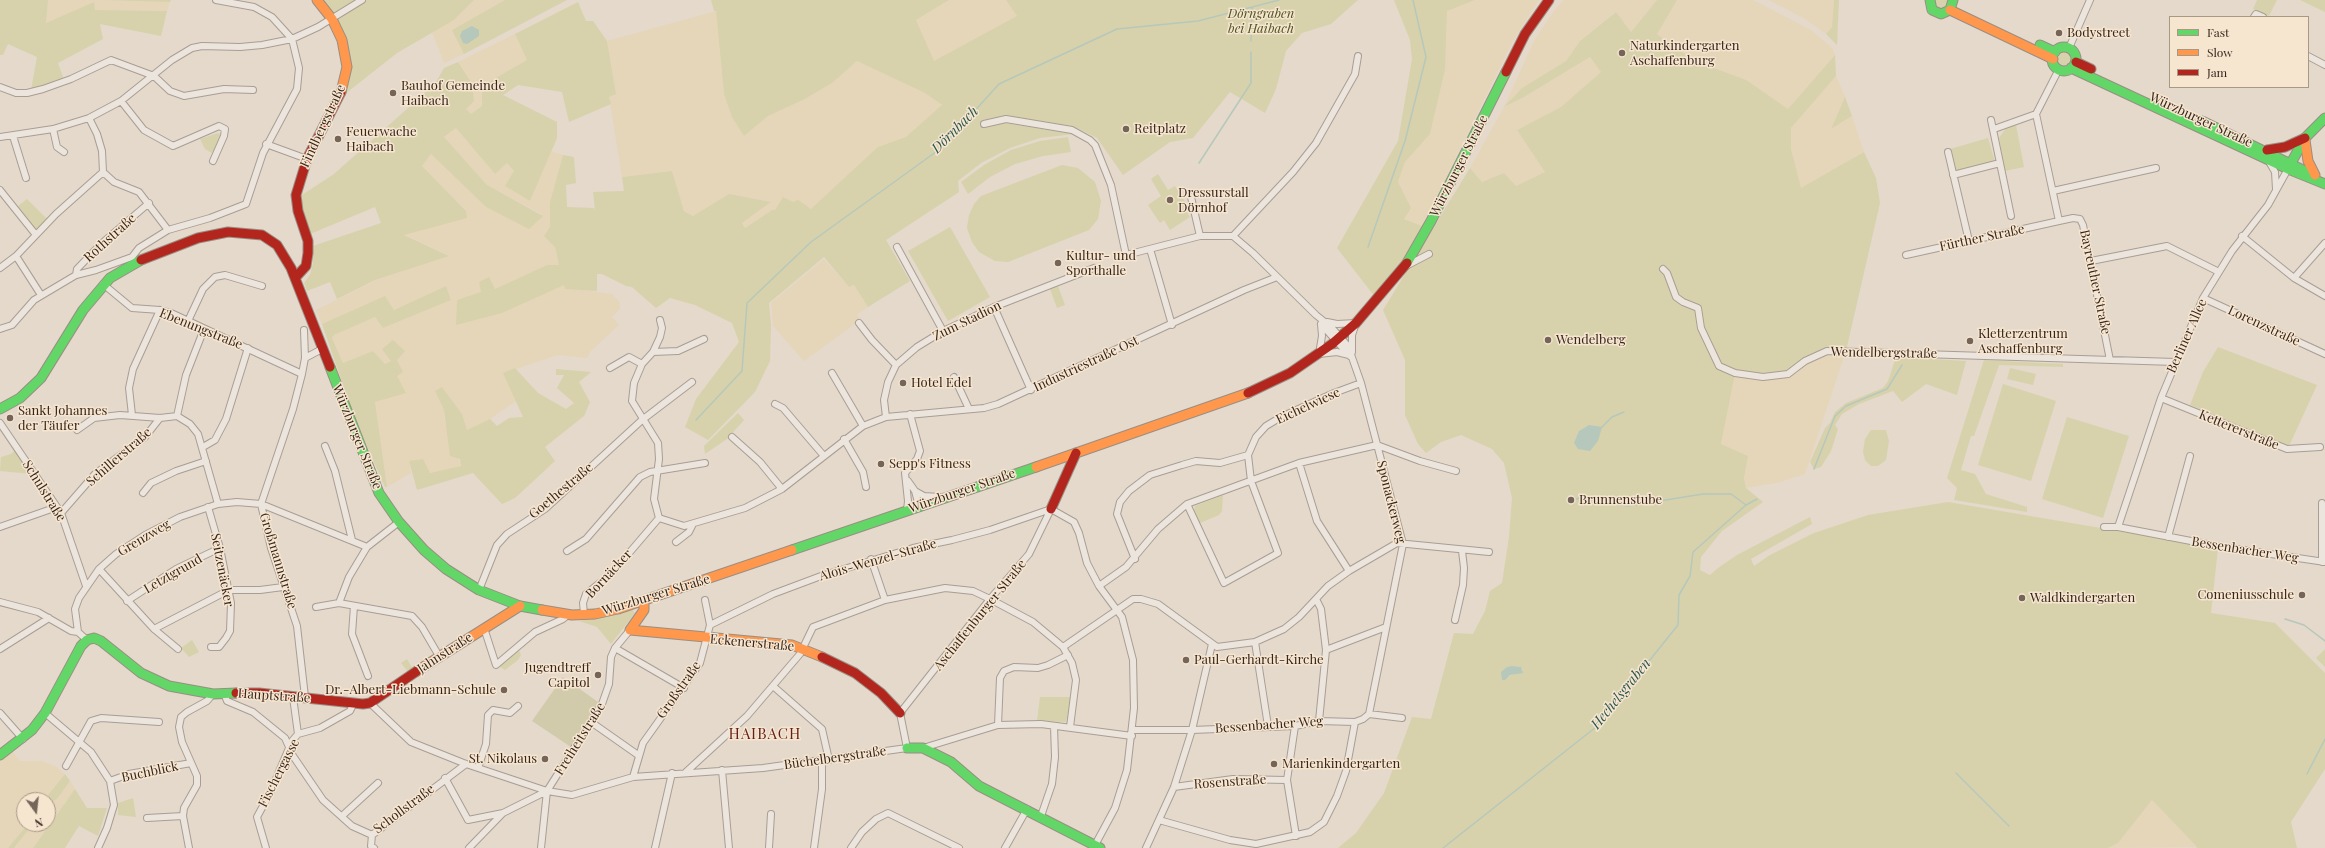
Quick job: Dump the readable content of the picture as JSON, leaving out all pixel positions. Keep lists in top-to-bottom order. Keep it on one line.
{"streets":{"main road":["Würzburger Straße","Findbergstraße","Aschaffenburger Straße","Eckenerstraße","Jahnstraße","Hauptstraße","Freiheitstraße","Büchelbergstraße"],"street":["Rothstraße","Fürther Straße","Bayreuther Straße","Zum Stadion","Lorenzstraße","Ebenungstraße","Berliner Allee","Wendelbergstraße","Industriestraße Ost","Eichelwiese","Kettererstraße","Schillerstraße","Schulstraße","Goethestraße","Sponackerweg","Grenzweg","Bessenbacher Weg","Alois-Wenzel-Straße","Großmannstraße","Seitzenäcker","Letztgrund","Bornäcker","Großstraße","Buchblick","Fischergasse","Rosenstraße","Schollstraße"]},"crossings":[["Würzburger Straße","Findbergstraße"],["Würzburger Straße","Ebenungstraße"],["Würzburger Straße","Berliner Allee"],["Würzburger Straße","Goethestraße"],["Würzburger Straße","Sponackerweg"],["Würzburger Straße","Bornäcker"],["Würzburger Straße","Aschaffenburger Straße"],["Würzburger Straße","Jahnstraße"],["Würzburger Straße","Freiheitstraße"],["Fürther Straße","Bayreuther Straße"],["Bayreuther Straße","Wendelbergstraße"],["Zum Stadion","Industriestraße Ost"],["Lorenzstraße","Berliner Allee"],["Ebenungstraße","Großmannstraße"],["Berliner Allee","Wendelbergstraße"],["Berliner Allee","Kettererstraße"],["Berliner Allee","Bessenbacher Weg"],["Eichelwiese","Sponackerweg"],["Schillerstraße","Schulstraße"],["Schulstraße","Grenzweg"],["Grenzweg","Großmannstraße"],["Grenzweg","Seitzenäcker"],["Grenzweg","Hauptstraße"],["Bessenbacher Weg","Büchelbergstraße"],["Alois-Wenzel-Straße","Aschaffenburger Straße"],["Alois-Wenzel-Straße","Großstraße"],["Großmannstraße","Hauptstraße"],["Seitzenäcker","Letztgrund"],["Aschaffenburger Straße","Eckenerstraße"],["Eckenerstraße","Großstraße"],["Eckenerstraße","Freiheitstraße"],["Jahnstraße","Hauptstraße"],["Großstraße","Büchelbergstraße"],["Hauptstraße","Fischergasse"],["Hauptstraße","Schollstraße"],["Freiheitstraße","Büchelbergstraße"],["Fischergasse","Schollstraße"]],"districts":["HAIBACH"],"water":["Dörnbach","Hechelsgraben"],"parks":["Dörngraben bei Haibach"],"places":["Bodystreet","Naturkindergarten Aschaffenburg","Bauhof Gemeinde Haibach","Reitplatz","Feuerwache Haibach","Dressurstall Dörnhof","Kultur- und Sporthalle","Wendelberg","Kletterzentrum Aschaffenburg","Hotel Edel","Sankt Johannes der Täufer","Sepp's Fitness","Brunnenstube","Comeniusschule","Waldkindergarten","Paul-Gerhardt-Kirche","Jugendtreff Capitol","Dr.-Albert-Liebmann-Schule","St. Nikolaus","Marienkindergarten"],"legend":["Fast","Slow","Jam"],"north":"bottom"}
